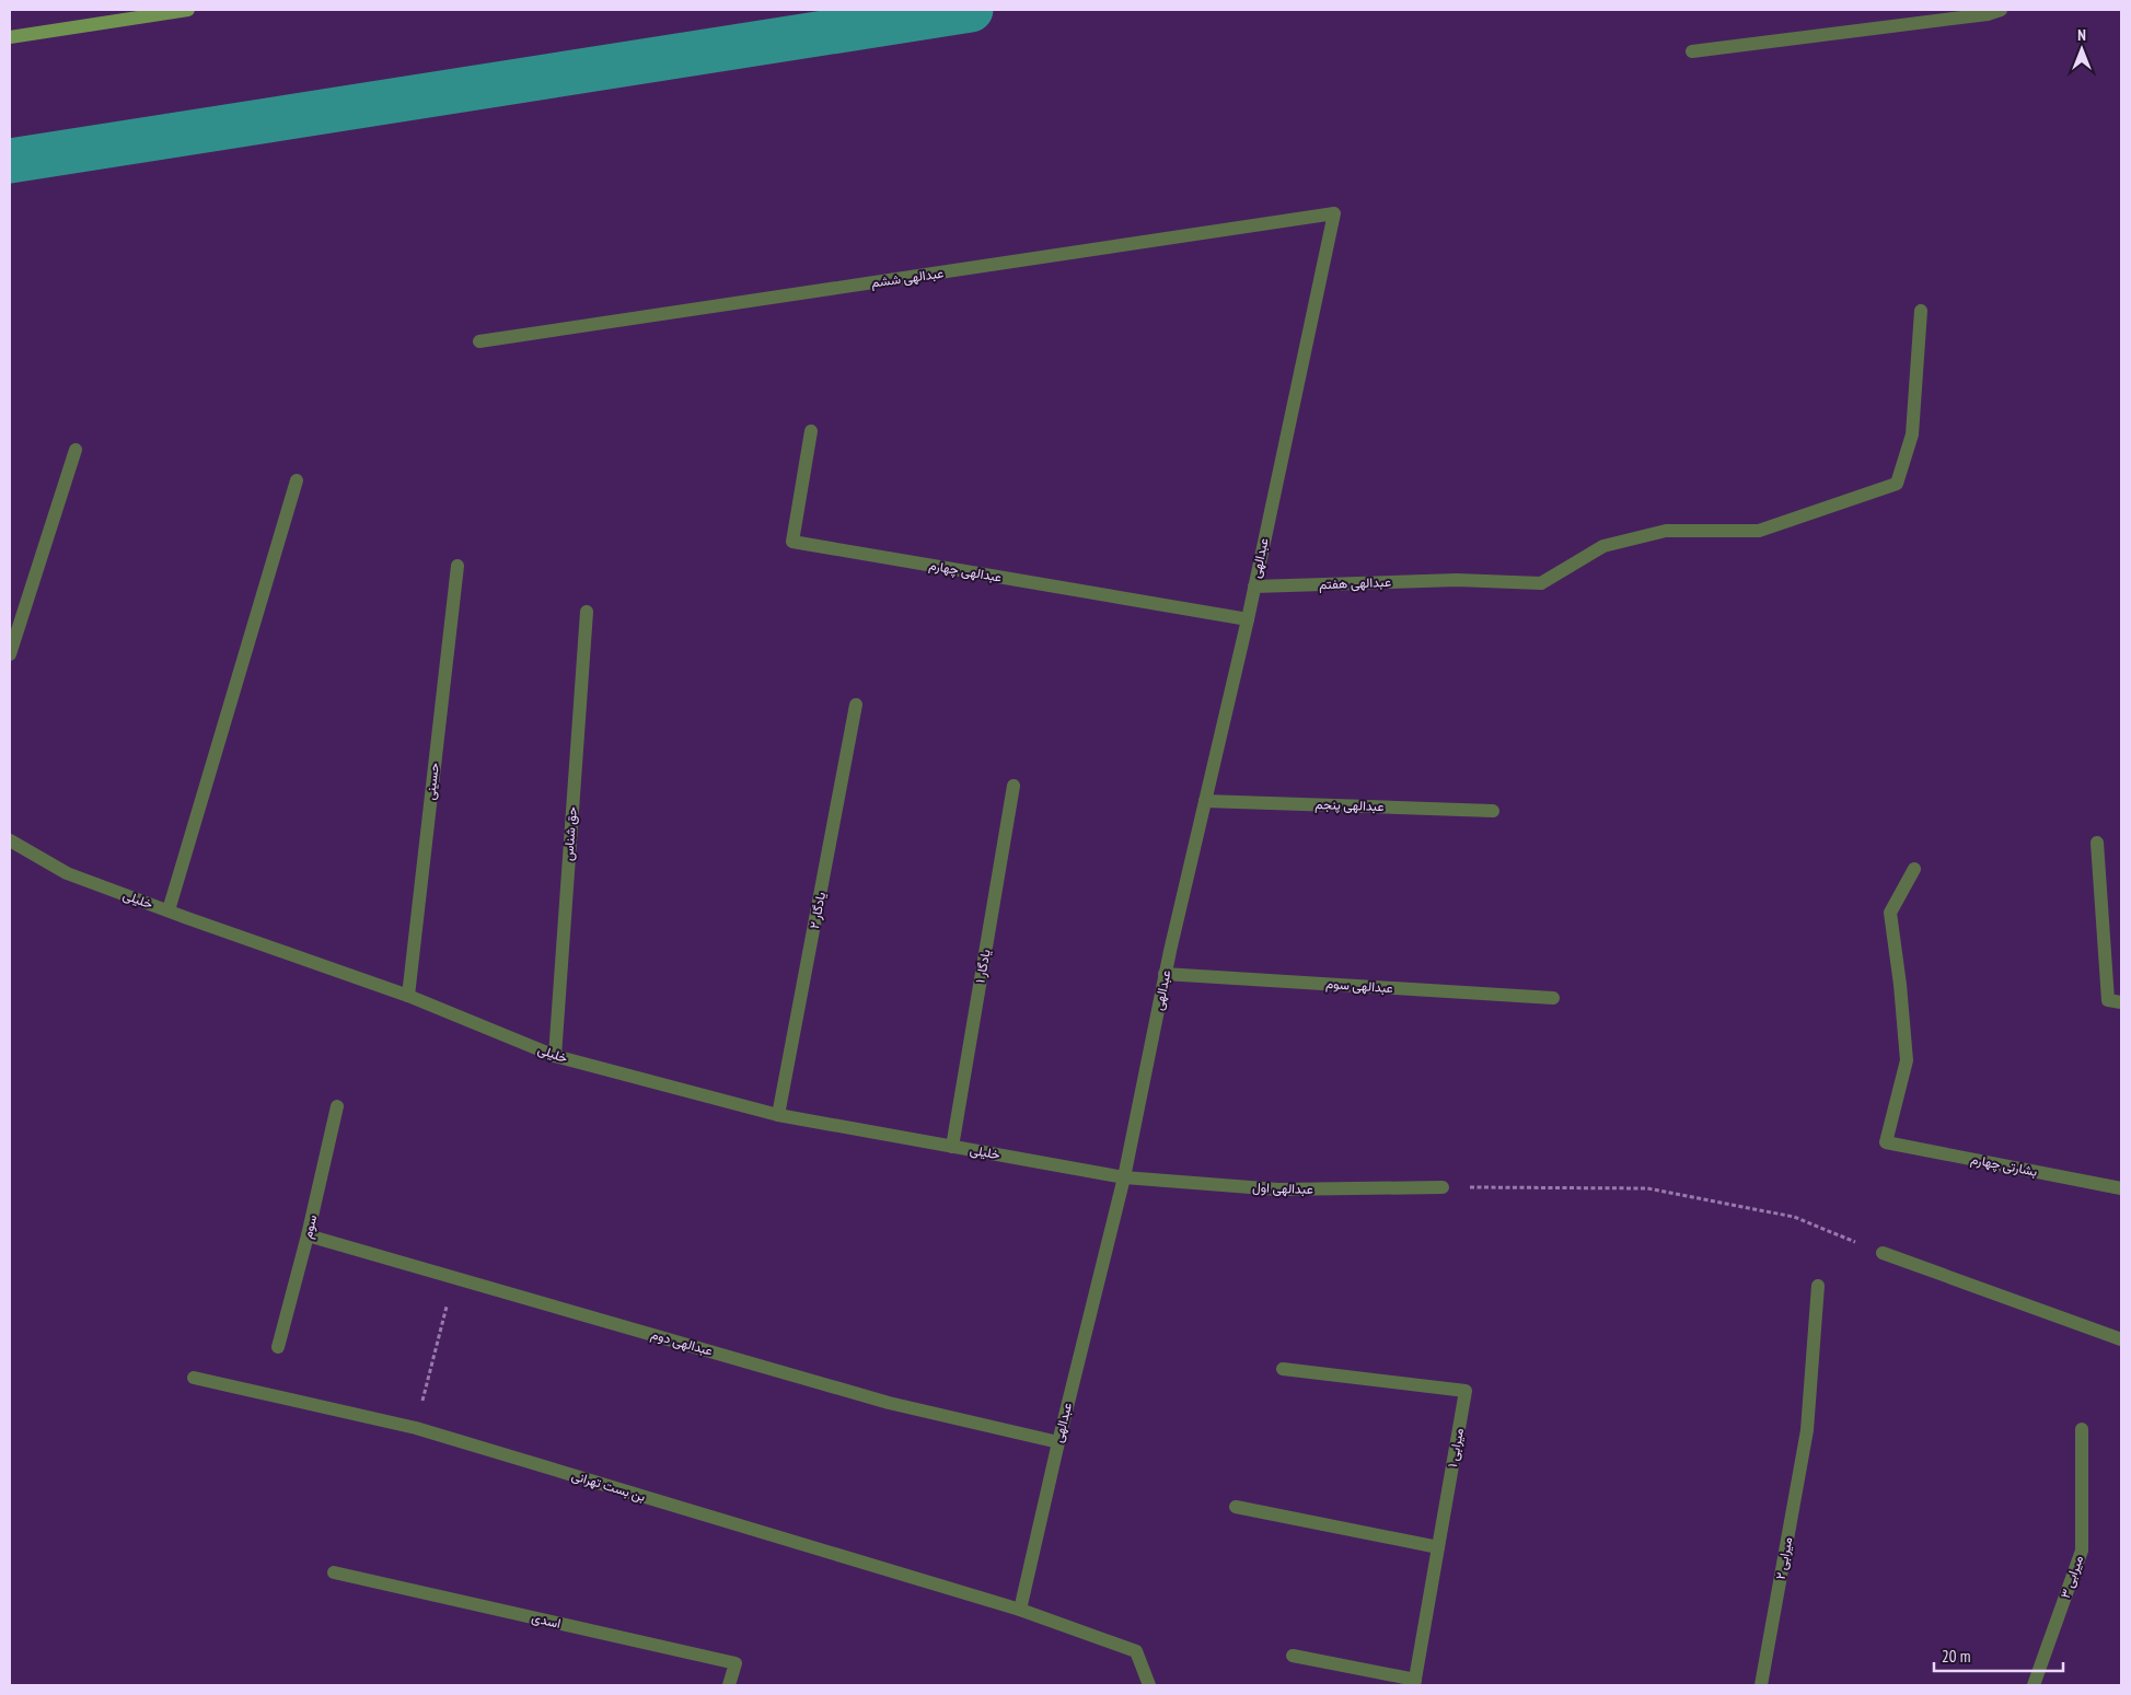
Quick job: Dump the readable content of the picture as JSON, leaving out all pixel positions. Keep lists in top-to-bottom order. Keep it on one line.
{"streets":{"street":["عبدالهی ششم","عبدالهی","عبدالهی چهارم","عبدالهی هفتم","حسینی","عبدالهی پنجم","حق شناس","خلیلی","یادگار ۲","یادگار ۱","عبدالهی سوم","بشارتی چهارم","عبدالهی اول","سوم","عبدالهی دوم","میرابی ۱","بن بست تهرانی","میرابی ۲","میرابی ۳","اسدی"]},"crossings":[["عبدالهی ششم","عبدالهی"],["عبدالهی","عبدالهی چهارم"],["عبدالهی","عبدالهی هفتم"],["عبدالهی","عبدالهی پنجم"],["عبدالهی","خلیلی"],["عبدالهی","عبدالهی سوم"],["عبدالهی","عبدالهی اول"],["عبدالهی","عبدالهی دوم"],["عبدالهی","بن بست تهرانی"],["حسینی","خلیلی"],["حق شناس","خلیلی"],["خلیلی","یادگار ۲"],["خلیلی","یادگار ۱"],["خلیلی","عبدالهی اول"],["سوم","عبدالهی دوم"]],"scale_bar":"20 m","north":"top"}
